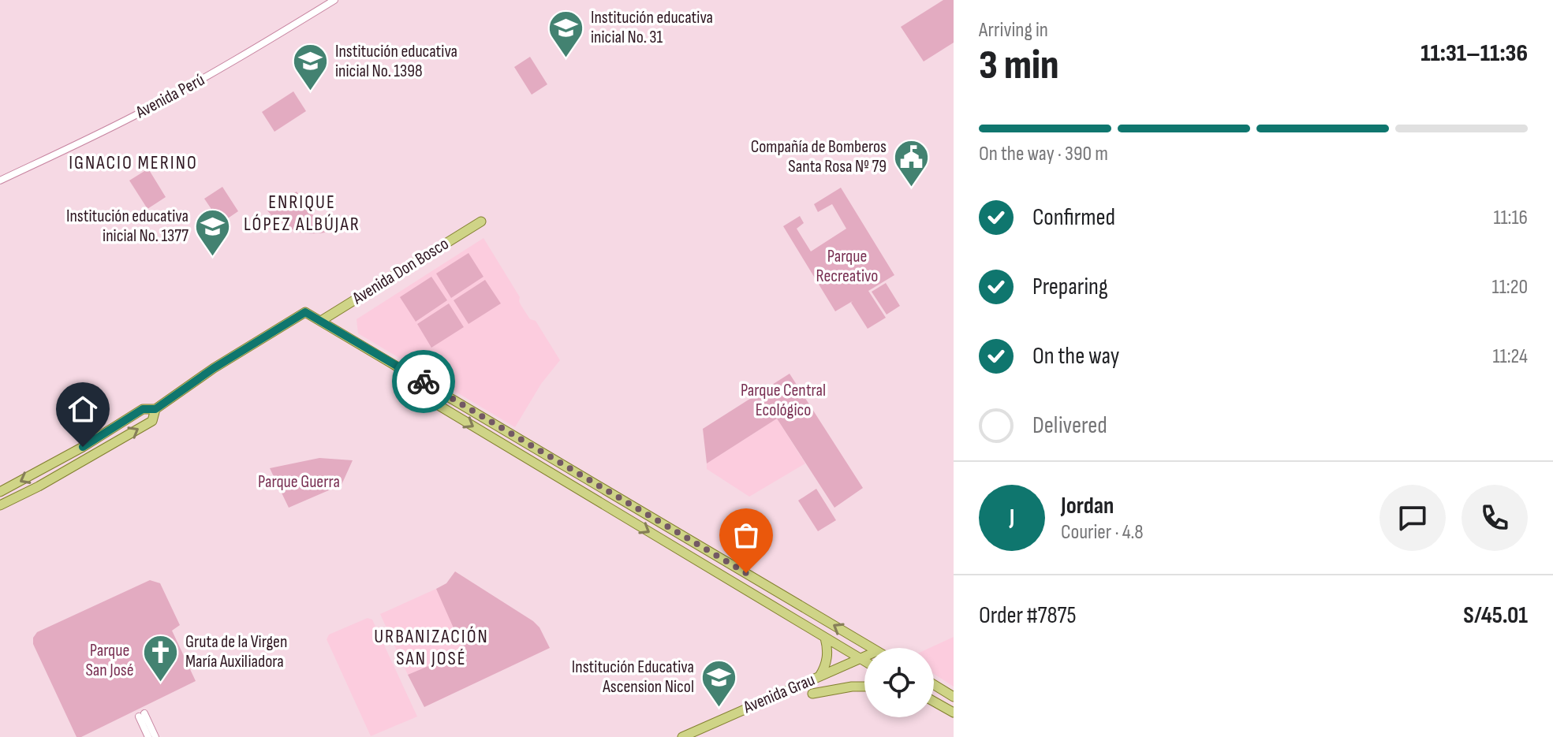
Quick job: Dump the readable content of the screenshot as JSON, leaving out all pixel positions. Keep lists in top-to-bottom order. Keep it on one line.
{"streets":{"main road":["Avenida Don Bosco","Avenida Grau"],"street":["Avenida Perú"]},"districts":["IGNACIO MERINO","ENRIQUE LÓPEZ ALBÚJAR","URBANIZACIÓN SAN JOSÉ"],"parks":["Parque Recreativo","Parque Central Ecológico","Parque Guerra","Parque San José"],"places":{"school or university":["Institución educativa inicial No. 31","Institución educativa inicial No. 1398","Institución educativa inicial No. 1377","Institución Educativa Ascension Nicol"],"public building":["Compañía de Bomberos Santa Rosa Nº 79"],"church":["Gruta de la Virgen María Auxiliadora"]},"page":{"heading":["3 min","Arriving in","11:31–11:36"],"panel":["Jordan","Courier · 4.8","Order #7875","S/45.01"],"bar":"On the way · 390 m","list":[["Confirmed","11:16"],["Preparing","11:20"],["On the way","11:24"],"Delivered"],"round":"J"}}
